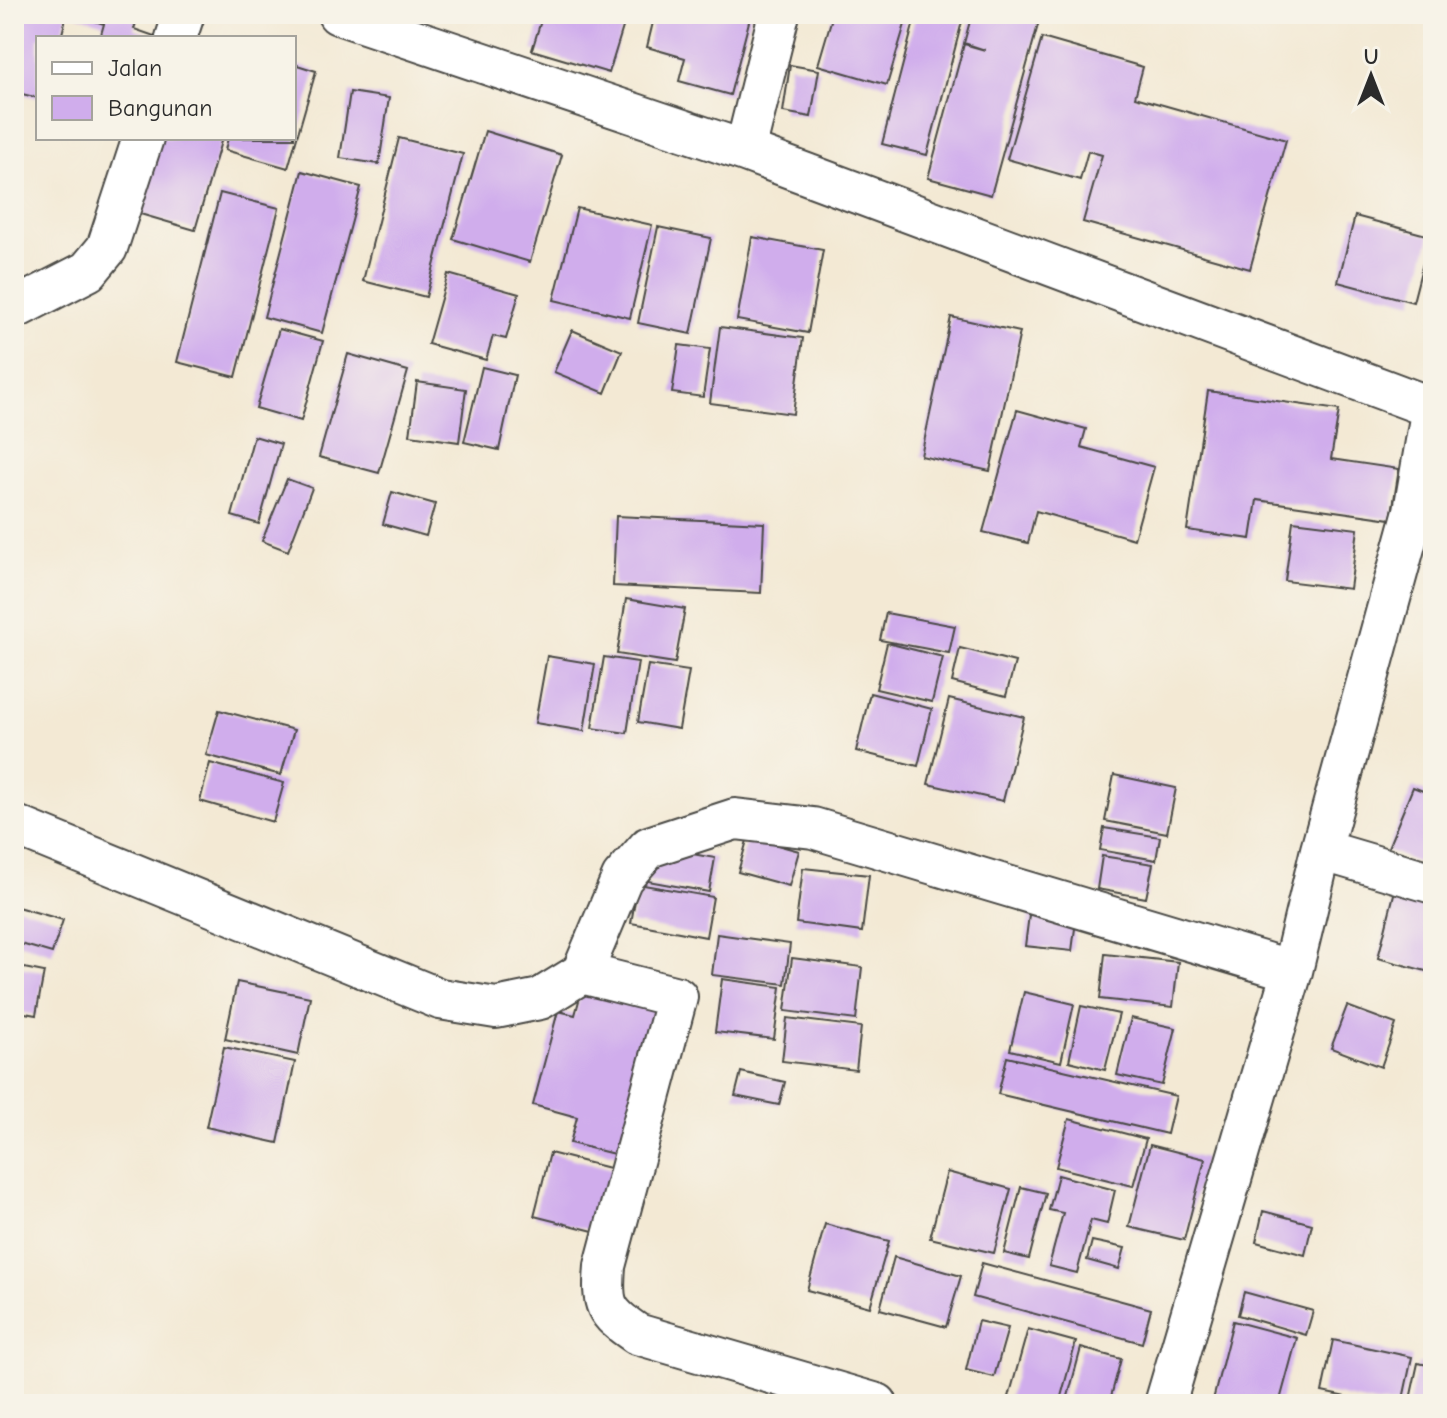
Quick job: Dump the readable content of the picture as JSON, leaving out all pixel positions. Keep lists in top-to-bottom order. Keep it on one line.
{"legend":["Jalan","Bangunan"],"north":"top"}
